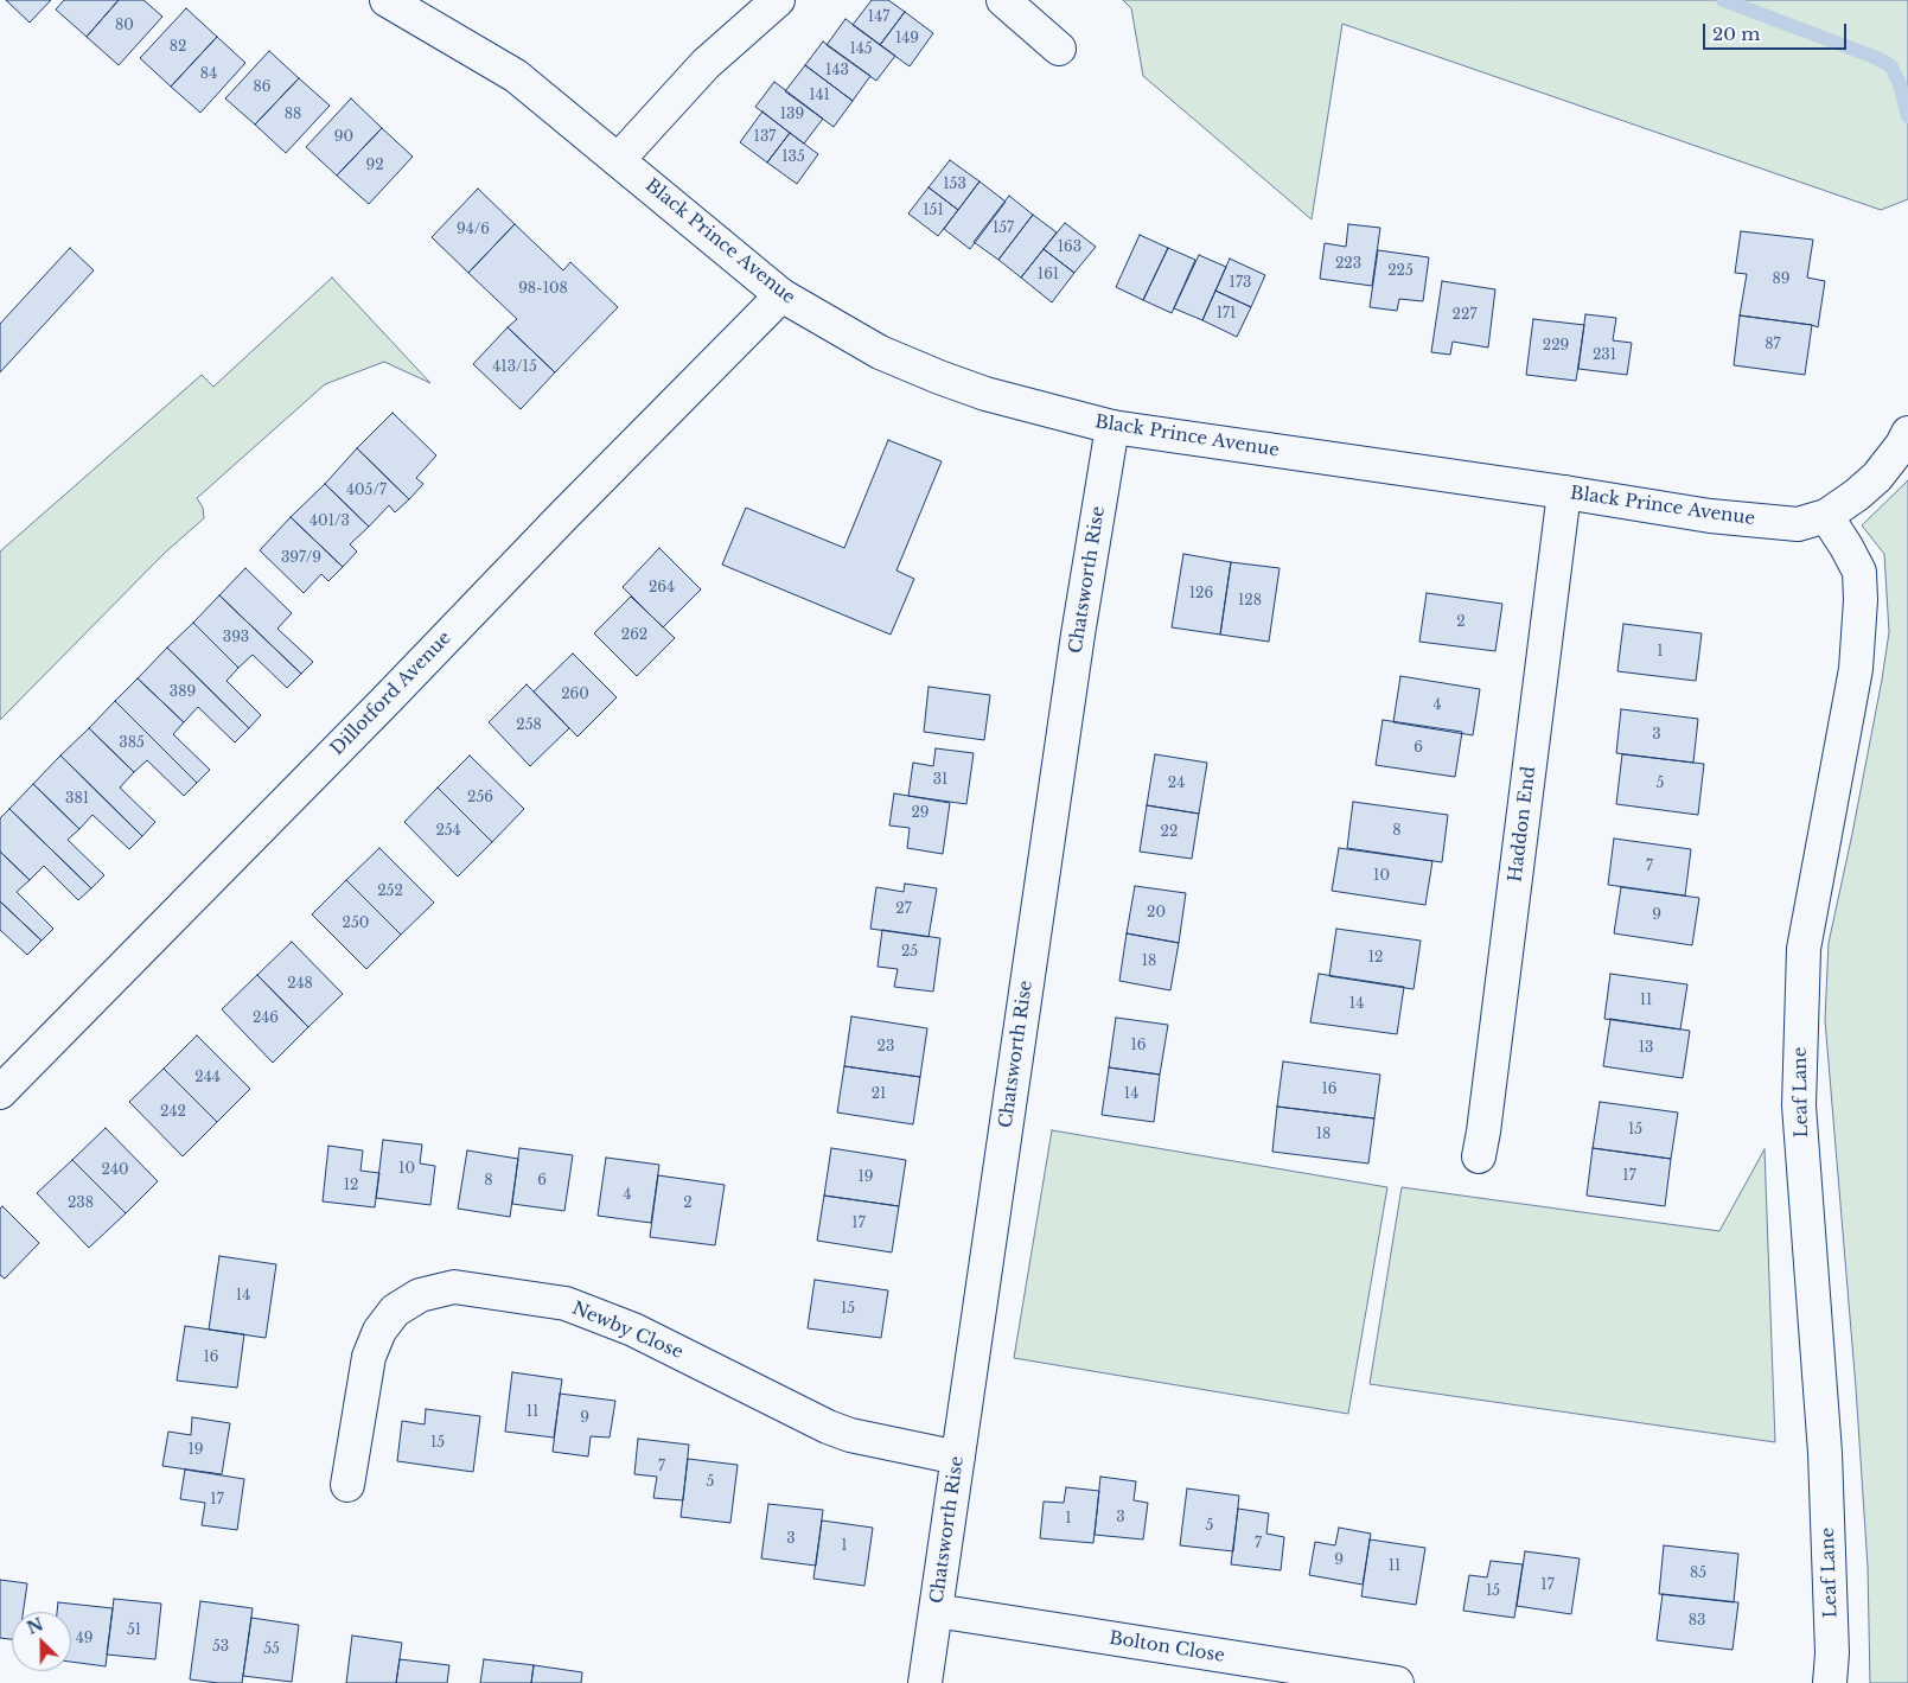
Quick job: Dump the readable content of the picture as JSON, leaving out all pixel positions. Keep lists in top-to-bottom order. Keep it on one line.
{"streets":{"main road":["Black Prince Avenue","Chatsworth Rise","Dillotford Avenue","Haddon End","Leaf Lane","Newby Close","Bolton Close"]},"crossings":[["Black Prince Avenue","Chatsworth Rise"],["Black Prince Avenue","Dillotford Avenue"],["Black Prince Avenue","Haddon End"],["Black Prince Avenue","Leaf Lane"],["Chatsworth Rise","Newby Close"],["Chatsworth Rise","Bolton Close"]],"house_numbers":["147","80","149","82","145","143","84","86","141","88","139","90","137","135","92","153","151","157","94/6","163","223","225","161","89","173","98-108","171","227","87","229","231","413/15","405/7","401/3","397/9","264","126","128","2","262","393","1","389","260","4","258","3","385","6","31","24","5","256","381","29","254","8","22","7","10","252","27","20","9","250","25","12","18","248","11","14","246","16","23","13","244","16","21","14","242","15","18","10","240","17","19","8","6","12","4","238","2","17","14","15","16","11","9","15","19","7","5","17","3","1","5","3","7","1","9","11","85","17","15","83","51","49","53","55"],"scale_bar":"20 m","north":"top left"}
